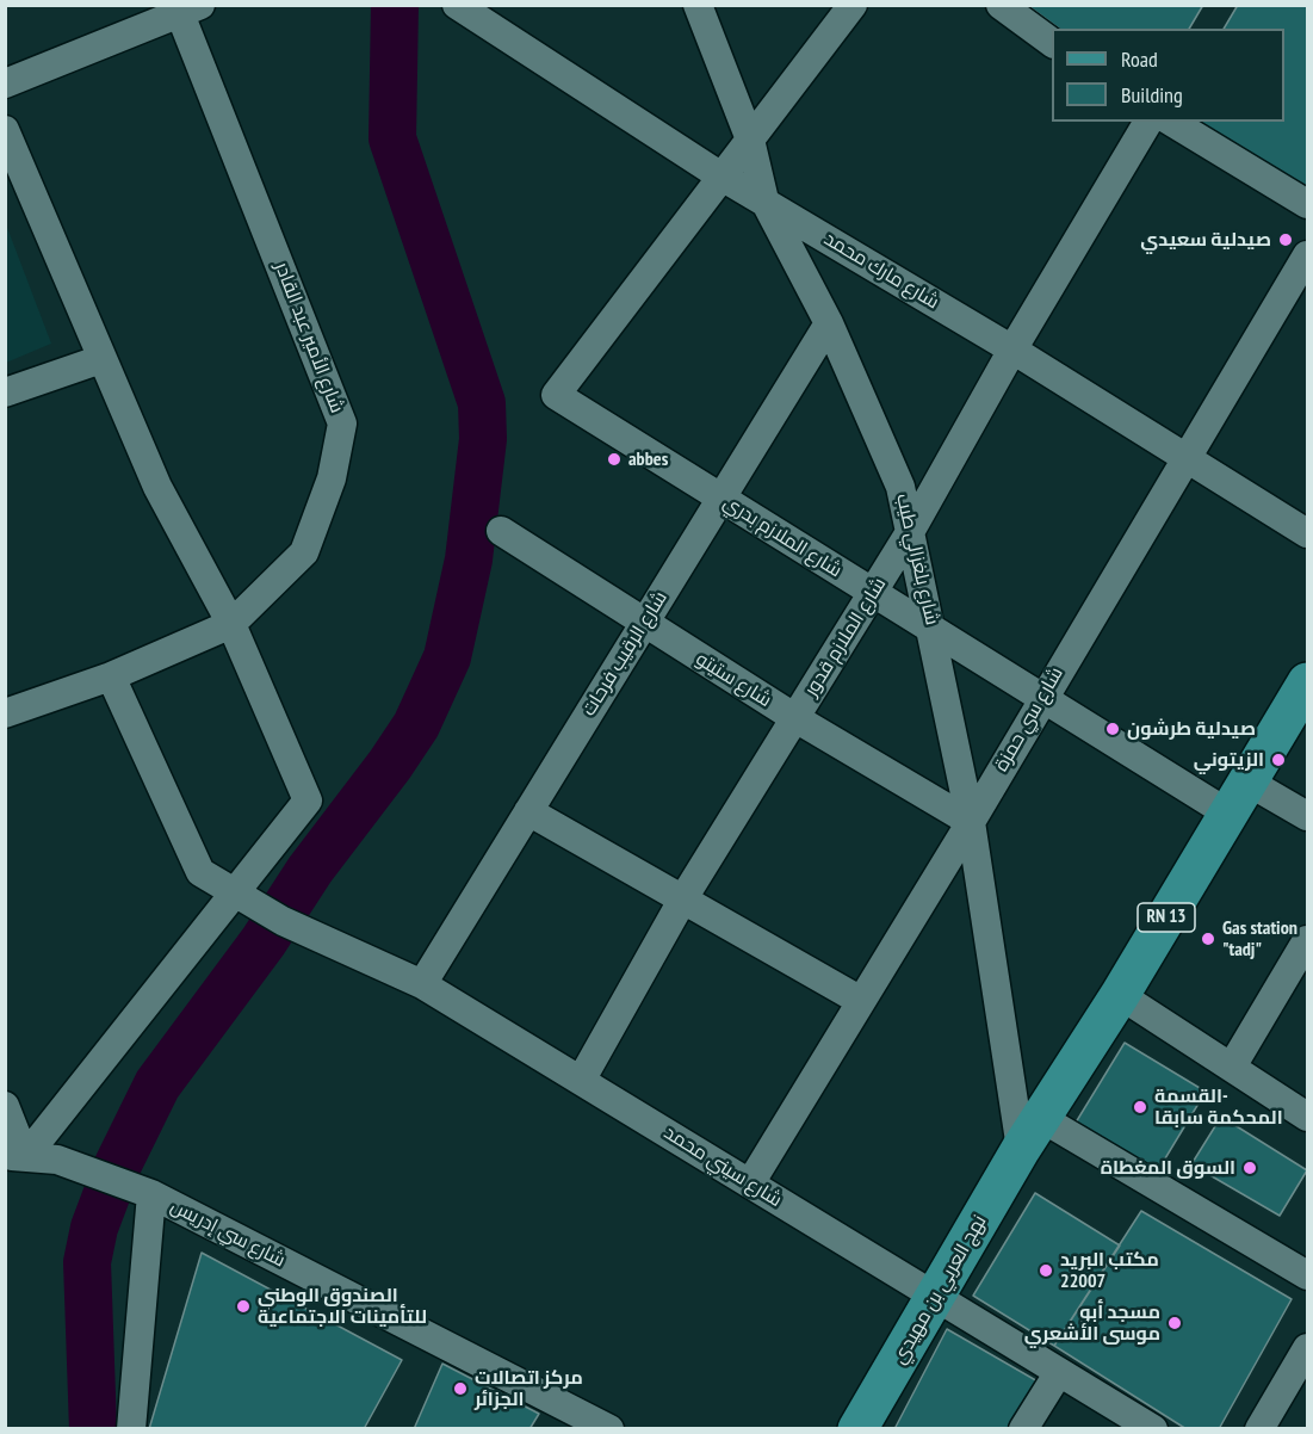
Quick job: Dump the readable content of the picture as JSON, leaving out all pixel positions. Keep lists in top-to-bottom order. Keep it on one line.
{"streets":{"main road":["RN 13","نهج العربي بن مهيدي"],"street":["شارع مارك محمد","شارع الأمير عبد القادر","شارع الملازم بدري","شارع بلغزالي طيب","شارع الملازم قدور","شارع الرقيب فرحات","شارع ستيتو","شارع سي حمزة","شارع سيني محمد","شارع سي إدريس"]},"crossings":[["شارع مارك محمد","شارع الملازم بدري"],["شارع مارك محمد","شارع بلغزالي طيب"],["شارع مارك محمد","شارع الملازم قدور"],["شارع مارك محمد","شارع سي حمزة"],["شارع الأمير عبد القادر","شارع سيني محمد"],["شارع الملازم بدري","شارع بلغزالي طيب"],["شارع الملازم بدري","شارع الملازم قدور"],["شارع الملازم بدري","شارع الرقيب فرحات"],["شارع الملازم بدري","شارع سي حمزة"],["شارع الملازم بدري","RN 13"],["شارع بلغزالي طيب","شارع الملازم قدور"],["شارع بلغزالي طيب","شارع الرقيب فرحات"],["شارع بلغزالي طيب","شارع ستيتو"],["شارع بلغزالي طيب","شارع سي حمزة"],["شارع بلغزالي طيب","RN 13"],["شارع بلغزالي طيب","نهج العربي بن مهيدي"],["شارع الملازم قدور","شارع ستيتو"],["شارع الملازم قدور","شارع سيني محمد"],["شارع الرقيب فرحات","شارع ستيتو"],["شارع الرقيب فرحات","شارع سيني محمد"],["شارع ستيتو","شارع سي حمزة"],["شارع سي حمزة","شارع سيني محمد"],["RN 13","نهج العربي بن مهيدي"],["شارع سيني محمد","نهج العربي بن مهيدي"]],"places":["صيدلية سعيدي","abbes","صيدلية طرشون","الزيتوني","Gas station \"tadj\"","القسمة- المحكمة سابقا","السوق المغطاة","مكتب البريد 22007","الصندوق الوطني للتأمينات الاجتماعية","مسجد أبو موسى الأشعري","مركز اتصالات الجزائر"],"legend":["Road","Building"]}
